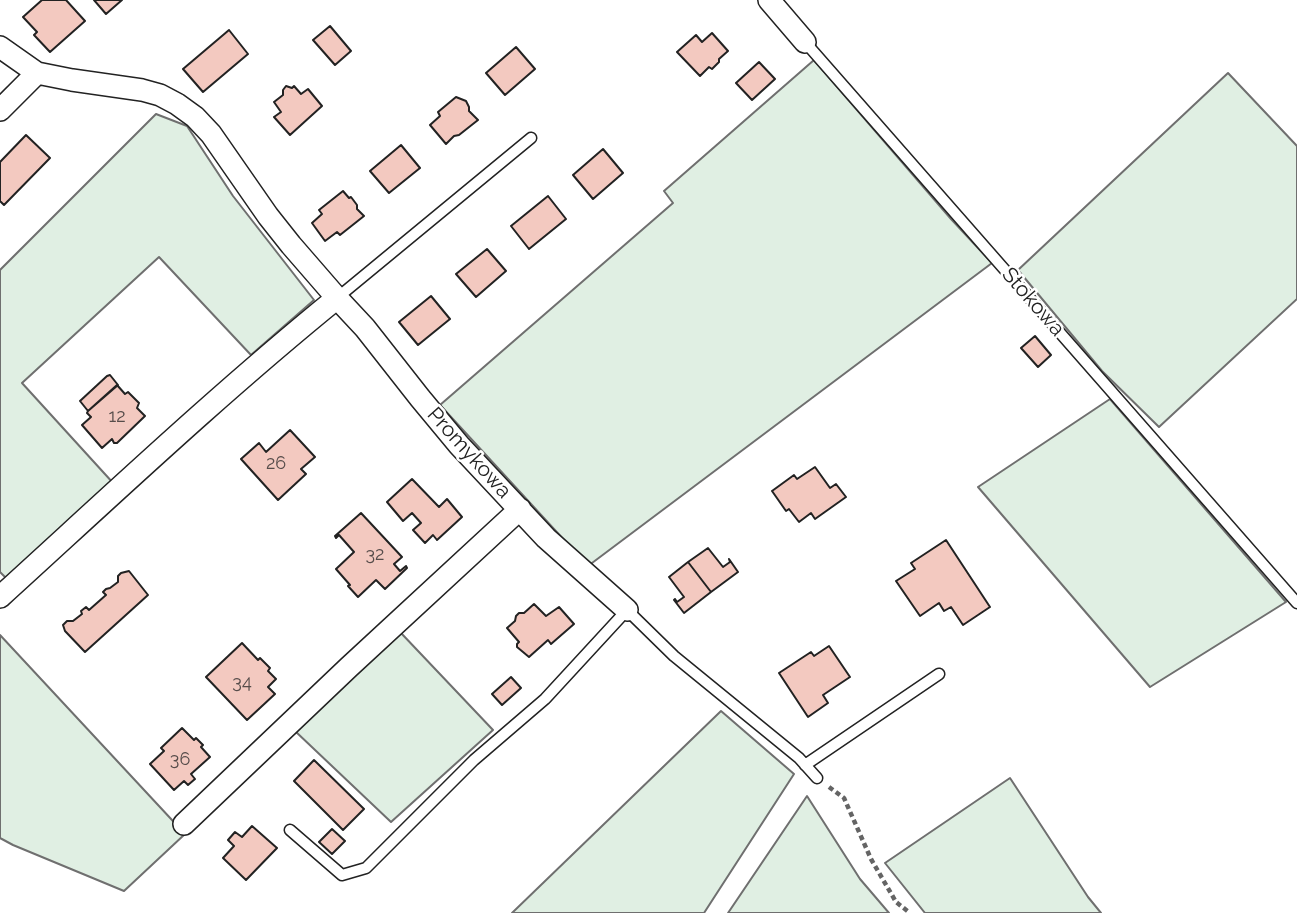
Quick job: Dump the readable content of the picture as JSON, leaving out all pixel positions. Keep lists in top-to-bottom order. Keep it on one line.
{"streets":{"street":["Stokowa","Promykowa"]},"house_numbers":["12","26","32","34","36"]}
